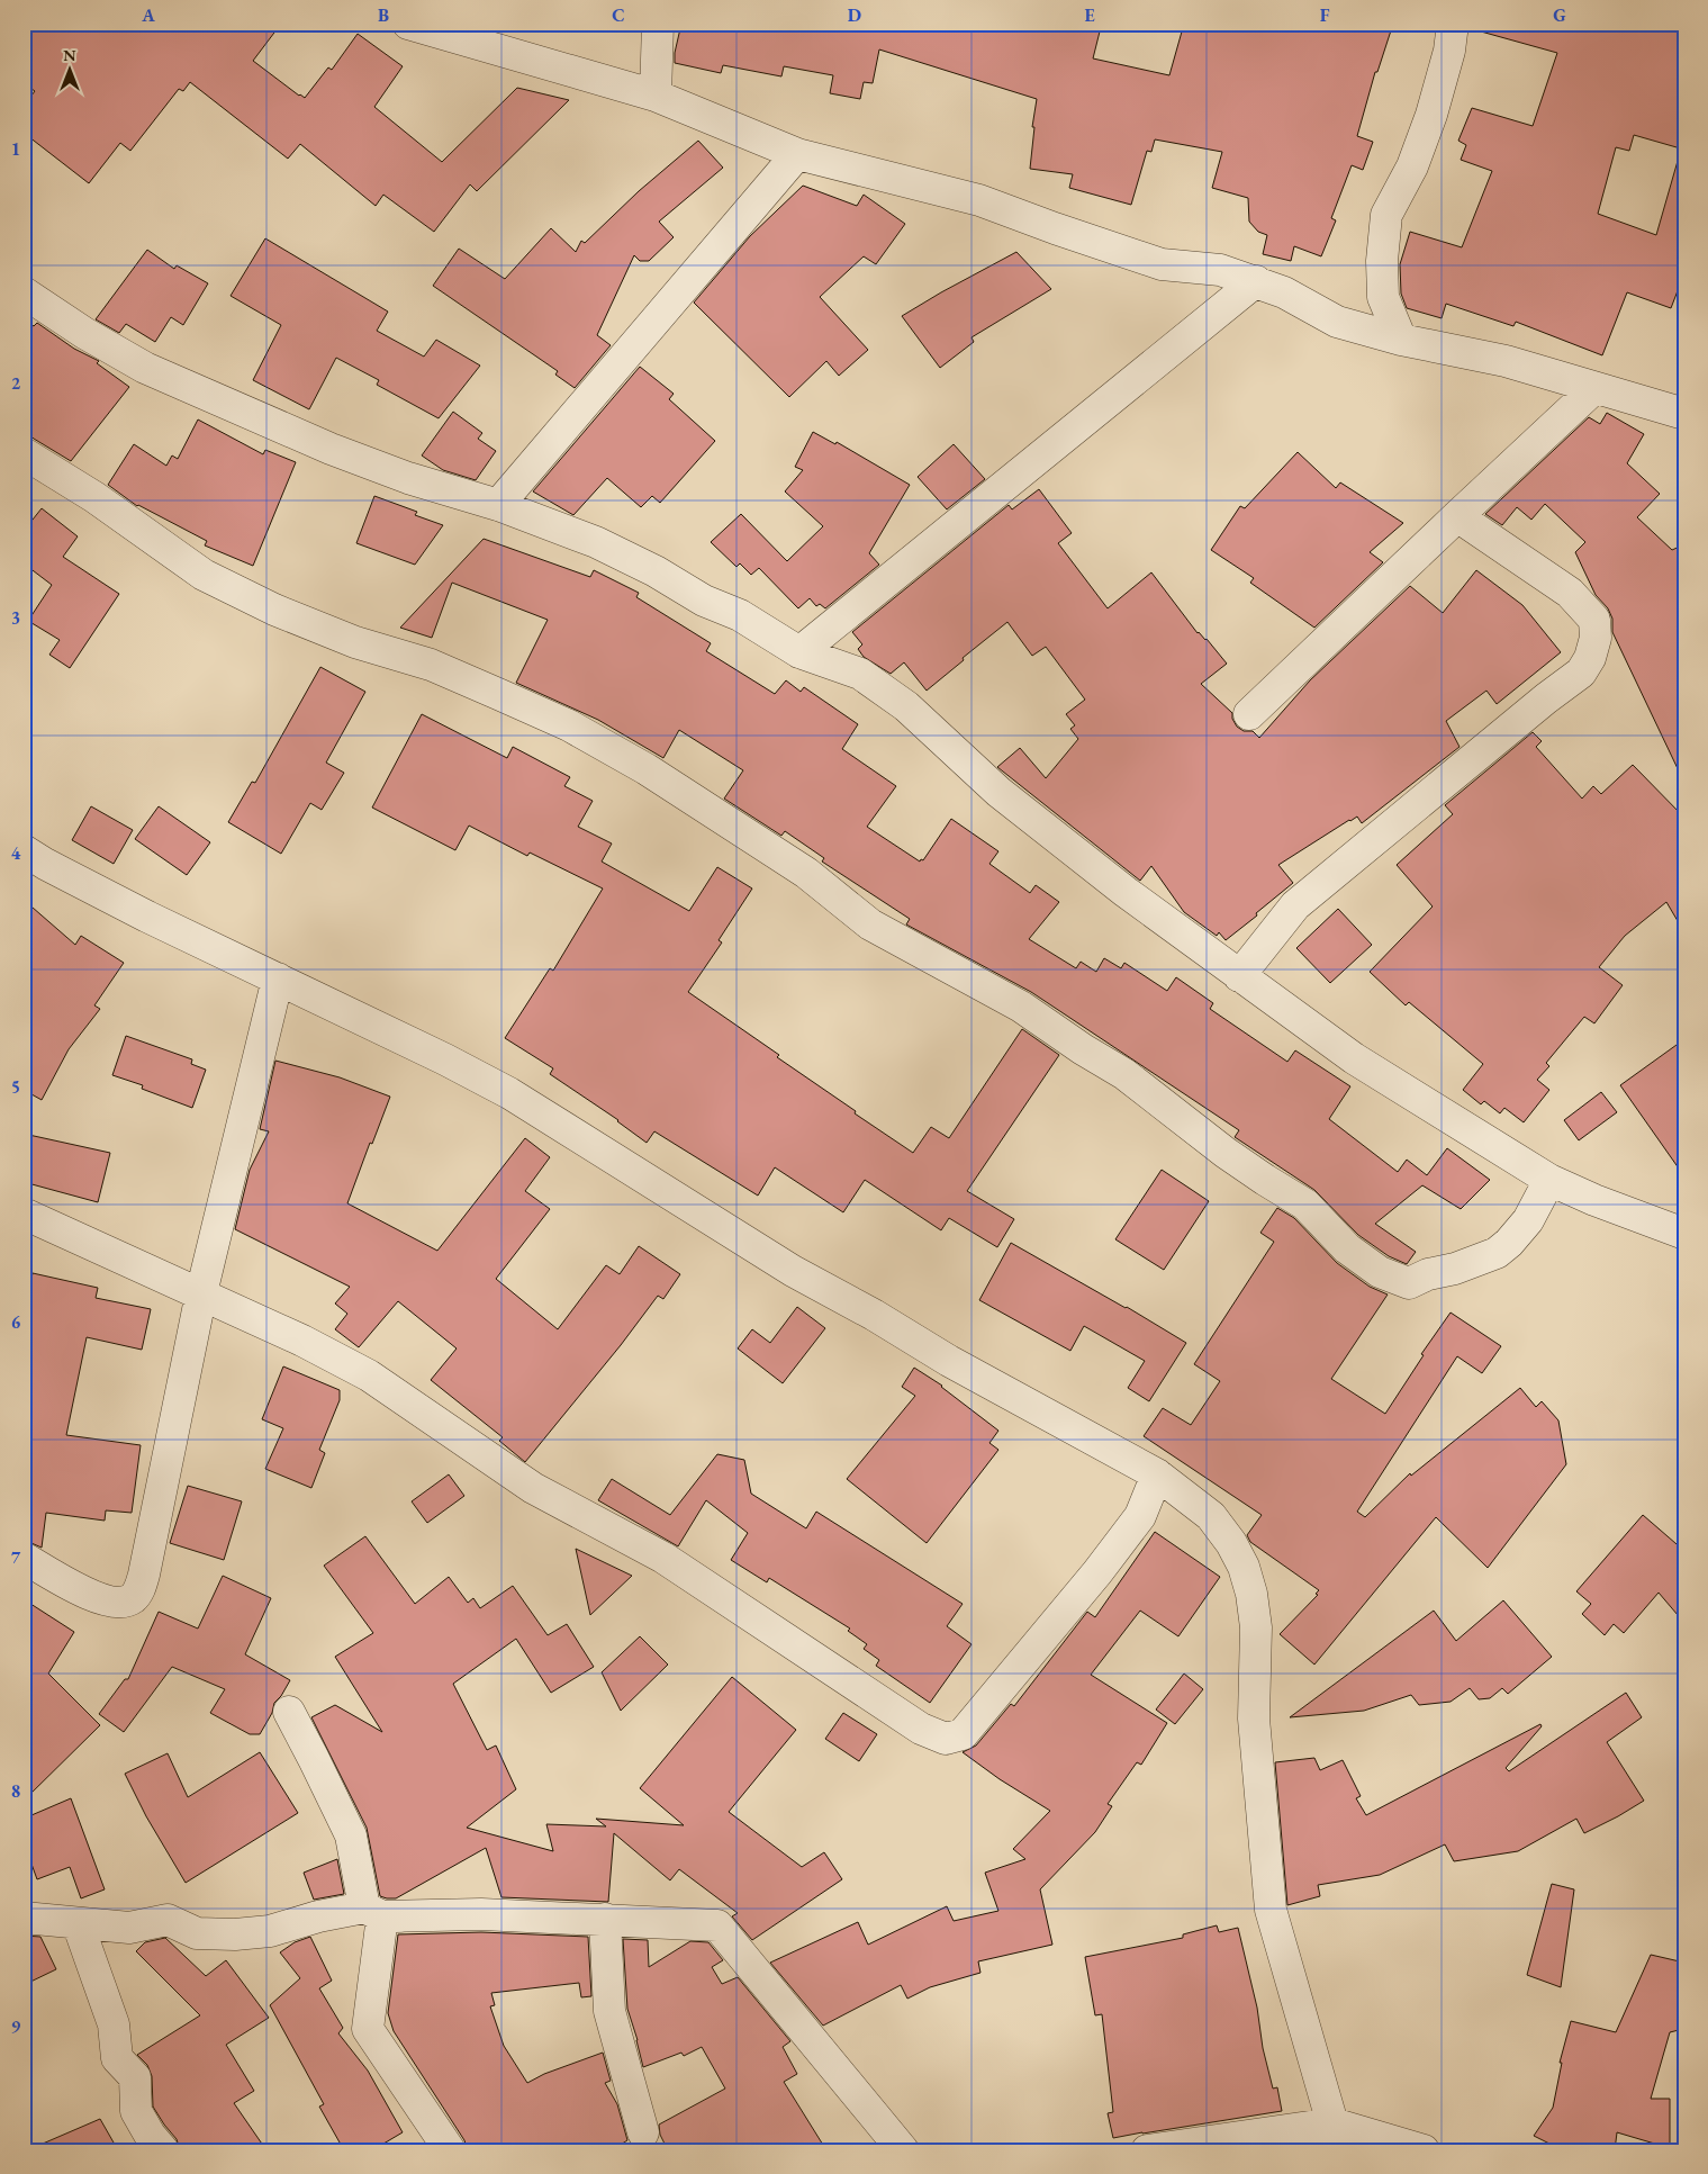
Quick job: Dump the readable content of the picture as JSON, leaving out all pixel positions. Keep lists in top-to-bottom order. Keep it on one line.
{"north":"top","grid":{"columns":["A","B","C","D","E","F","G"],"rows":["1","2","3","4","5","6","7","8","9"]}}
